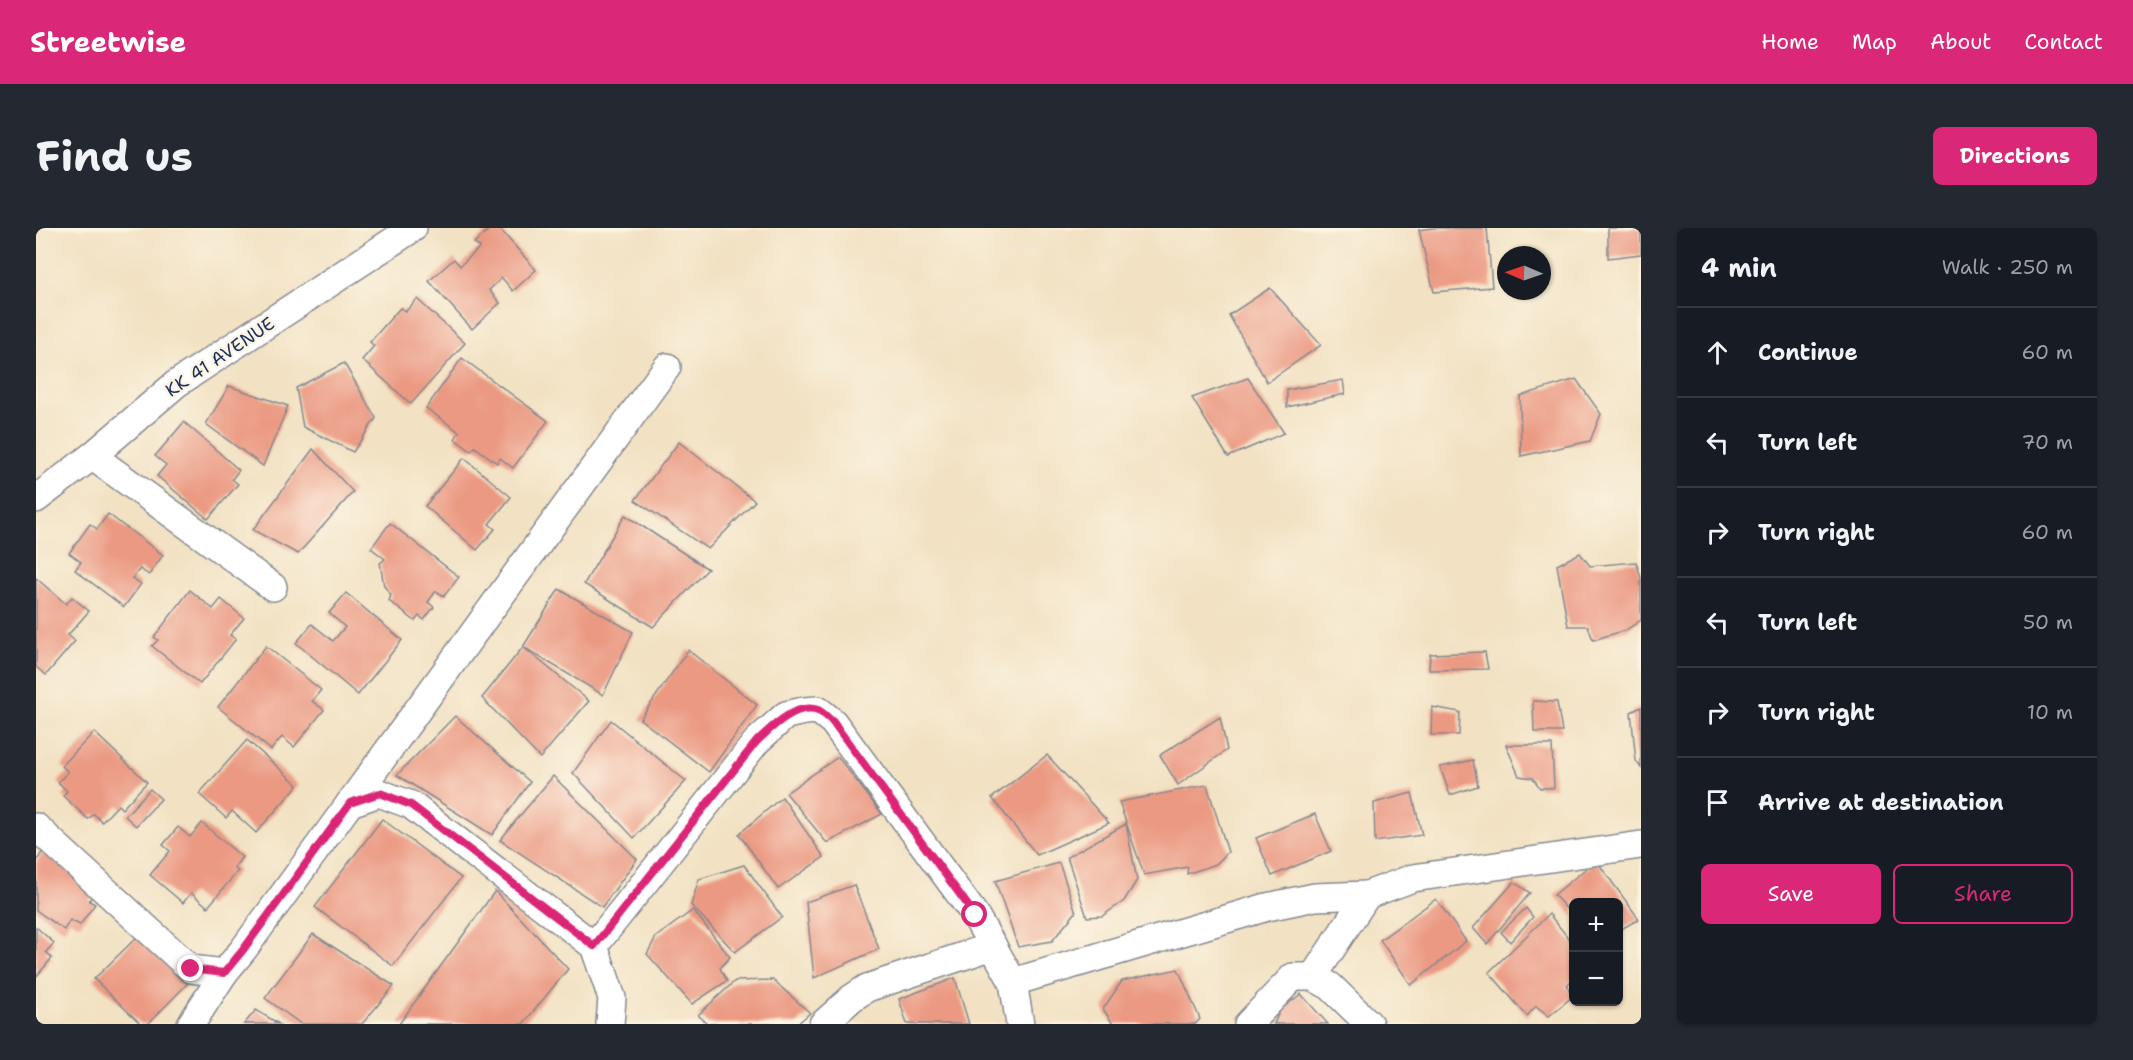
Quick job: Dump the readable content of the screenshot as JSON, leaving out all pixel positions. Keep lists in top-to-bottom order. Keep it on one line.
{"streets":{"street":["KK 41 AVENUE"]},"north":"left","page":{"header":"Streetwise","nav":["Home","Map","About","Contact"],"buttons":["Directions",["Save","Share"]],"title":"Find us","heading":["4 min","Walk · 250 m"],"list":[["Continue","60 m"],["Turn left","70 m"],["Turn right","60 m"],["Turn left","50 m"],["Turn right","10 m"],"Arrive at destination"],"map_buttons":["+","−"]}}
